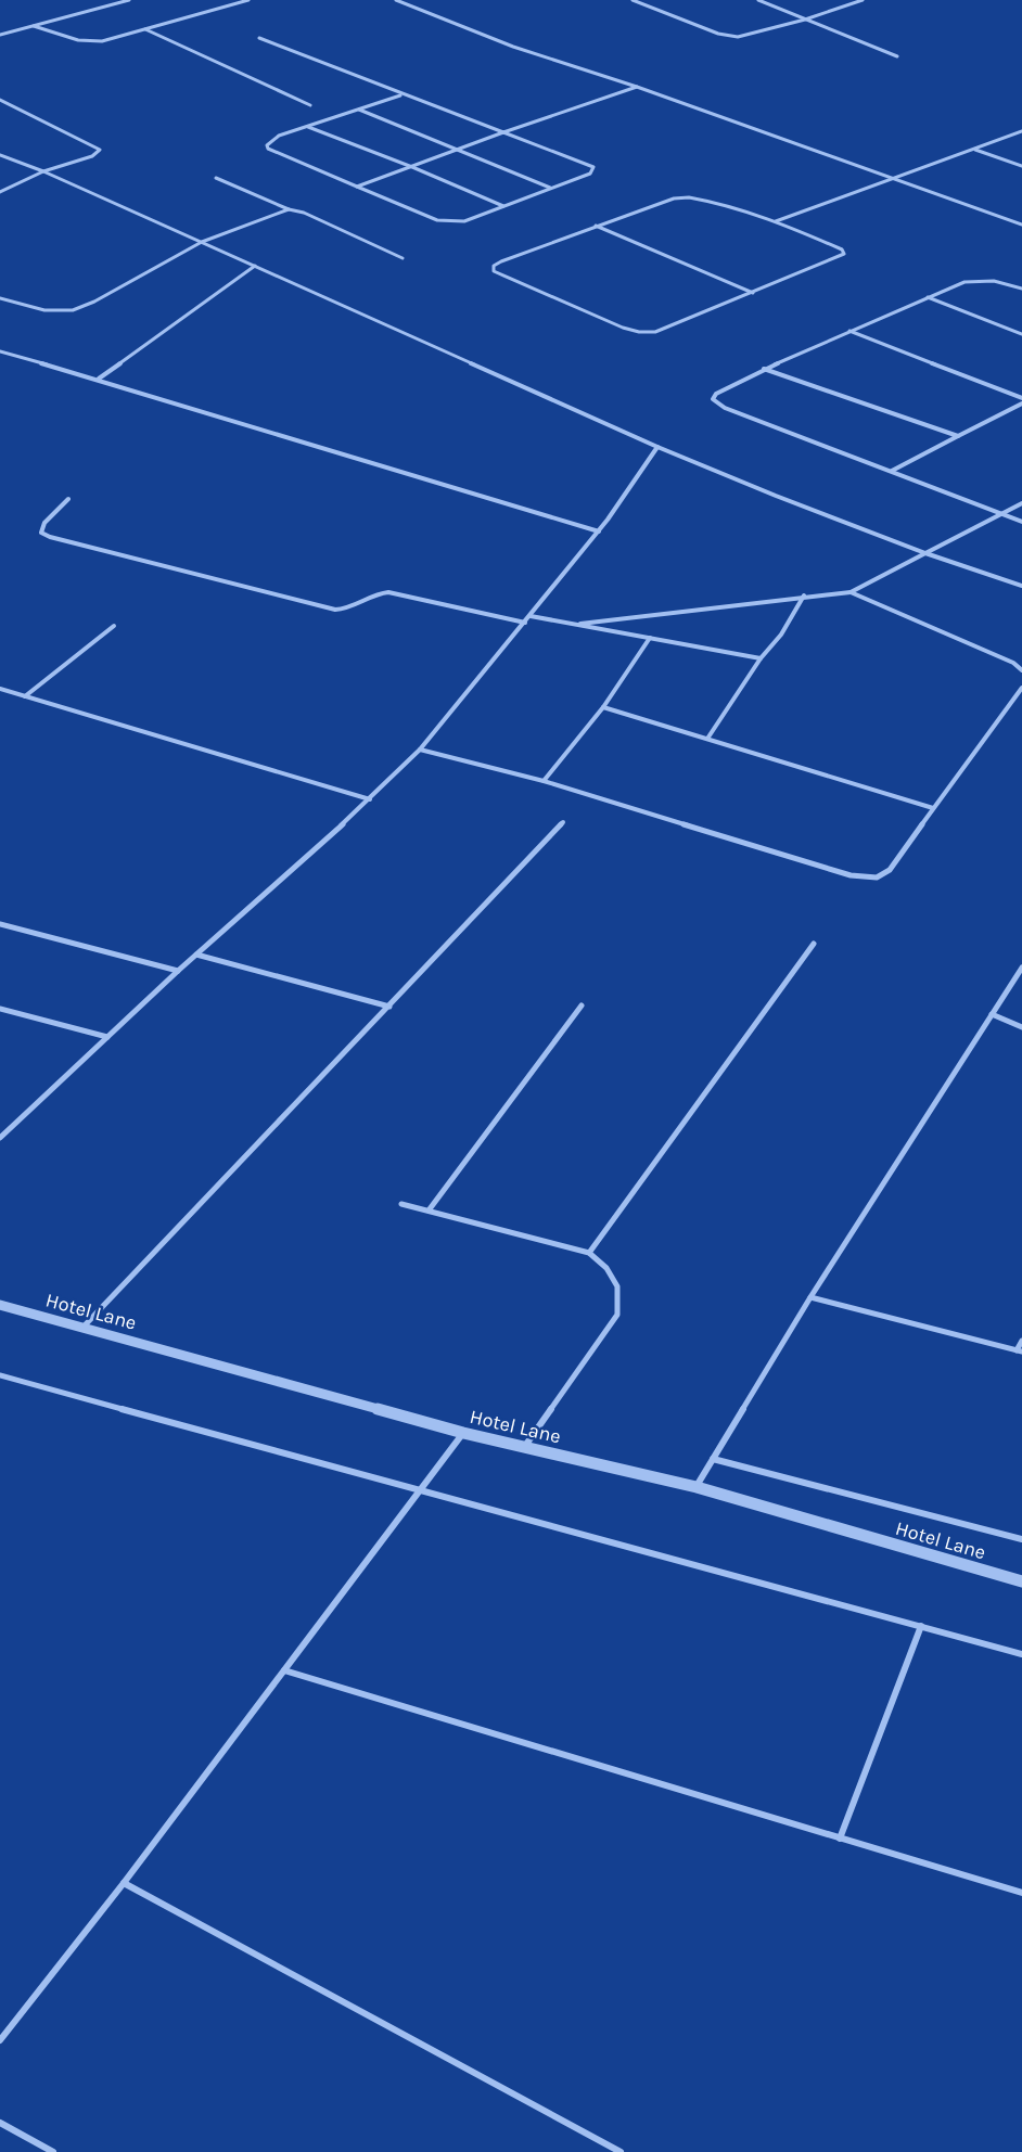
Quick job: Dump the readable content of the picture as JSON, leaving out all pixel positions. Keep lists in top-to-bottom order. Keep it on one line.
{"streets":{"street":["Hotel Lane"]}}
